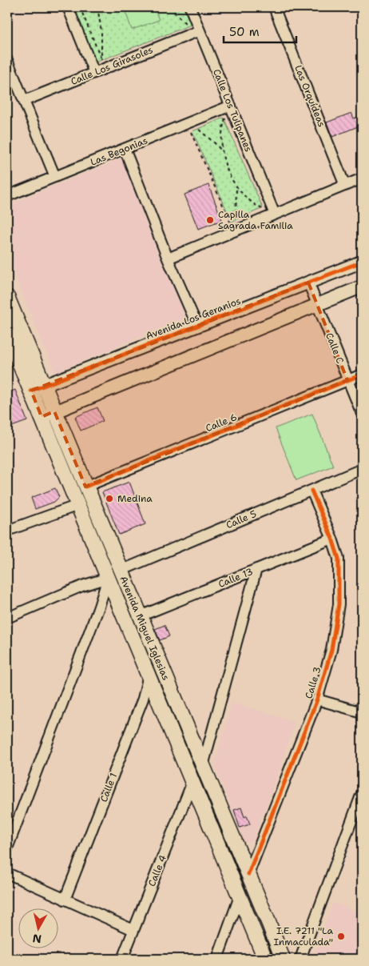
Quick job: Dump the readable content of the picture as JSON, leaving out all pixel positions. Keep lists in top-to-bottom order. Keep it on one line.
{"streets":{"main road":["Avenida Miguel Iglesias"],"street":["Calle Los Girasoles","Las Orquídeas","Calle Los Tulipanes","Las Begonias","Avenida Los Geranios","Calle C","Calle 6","Calle 5","Calle 13","Calle 3","Calle 1","Calle 4"]},"crossings":[["Calle Los Girasoles","Calle Los Tulipanes"],["Calle Los Tulipanes","Las Begonias"],["Avenida Los Geranios","Calle C"],["Avenida Los Geranios","Avenida Miguel Iglesias"],["Calle C","Calle 6"],["Calle 6","Avenida Miguel Iglesias"],["Calle 5","Avenida Miguel Iglesias"],["Calle 5","Calle 3"],["Calle 13","Avenida Miguel Iglesias"],["Calle 13","Calle 3"],["Avenida Miguel Iglesias","Calle 3"],["Avenida Miguel Iglesias","Calle 1"],["Avenida Miguel Iglesias","Calle 4"]],"places":["Capilla Sagrada Familia","Medina","I.E. 7211 \"La Inmaculada\""],"scale_bar":"50 m","north":"bottom"}
